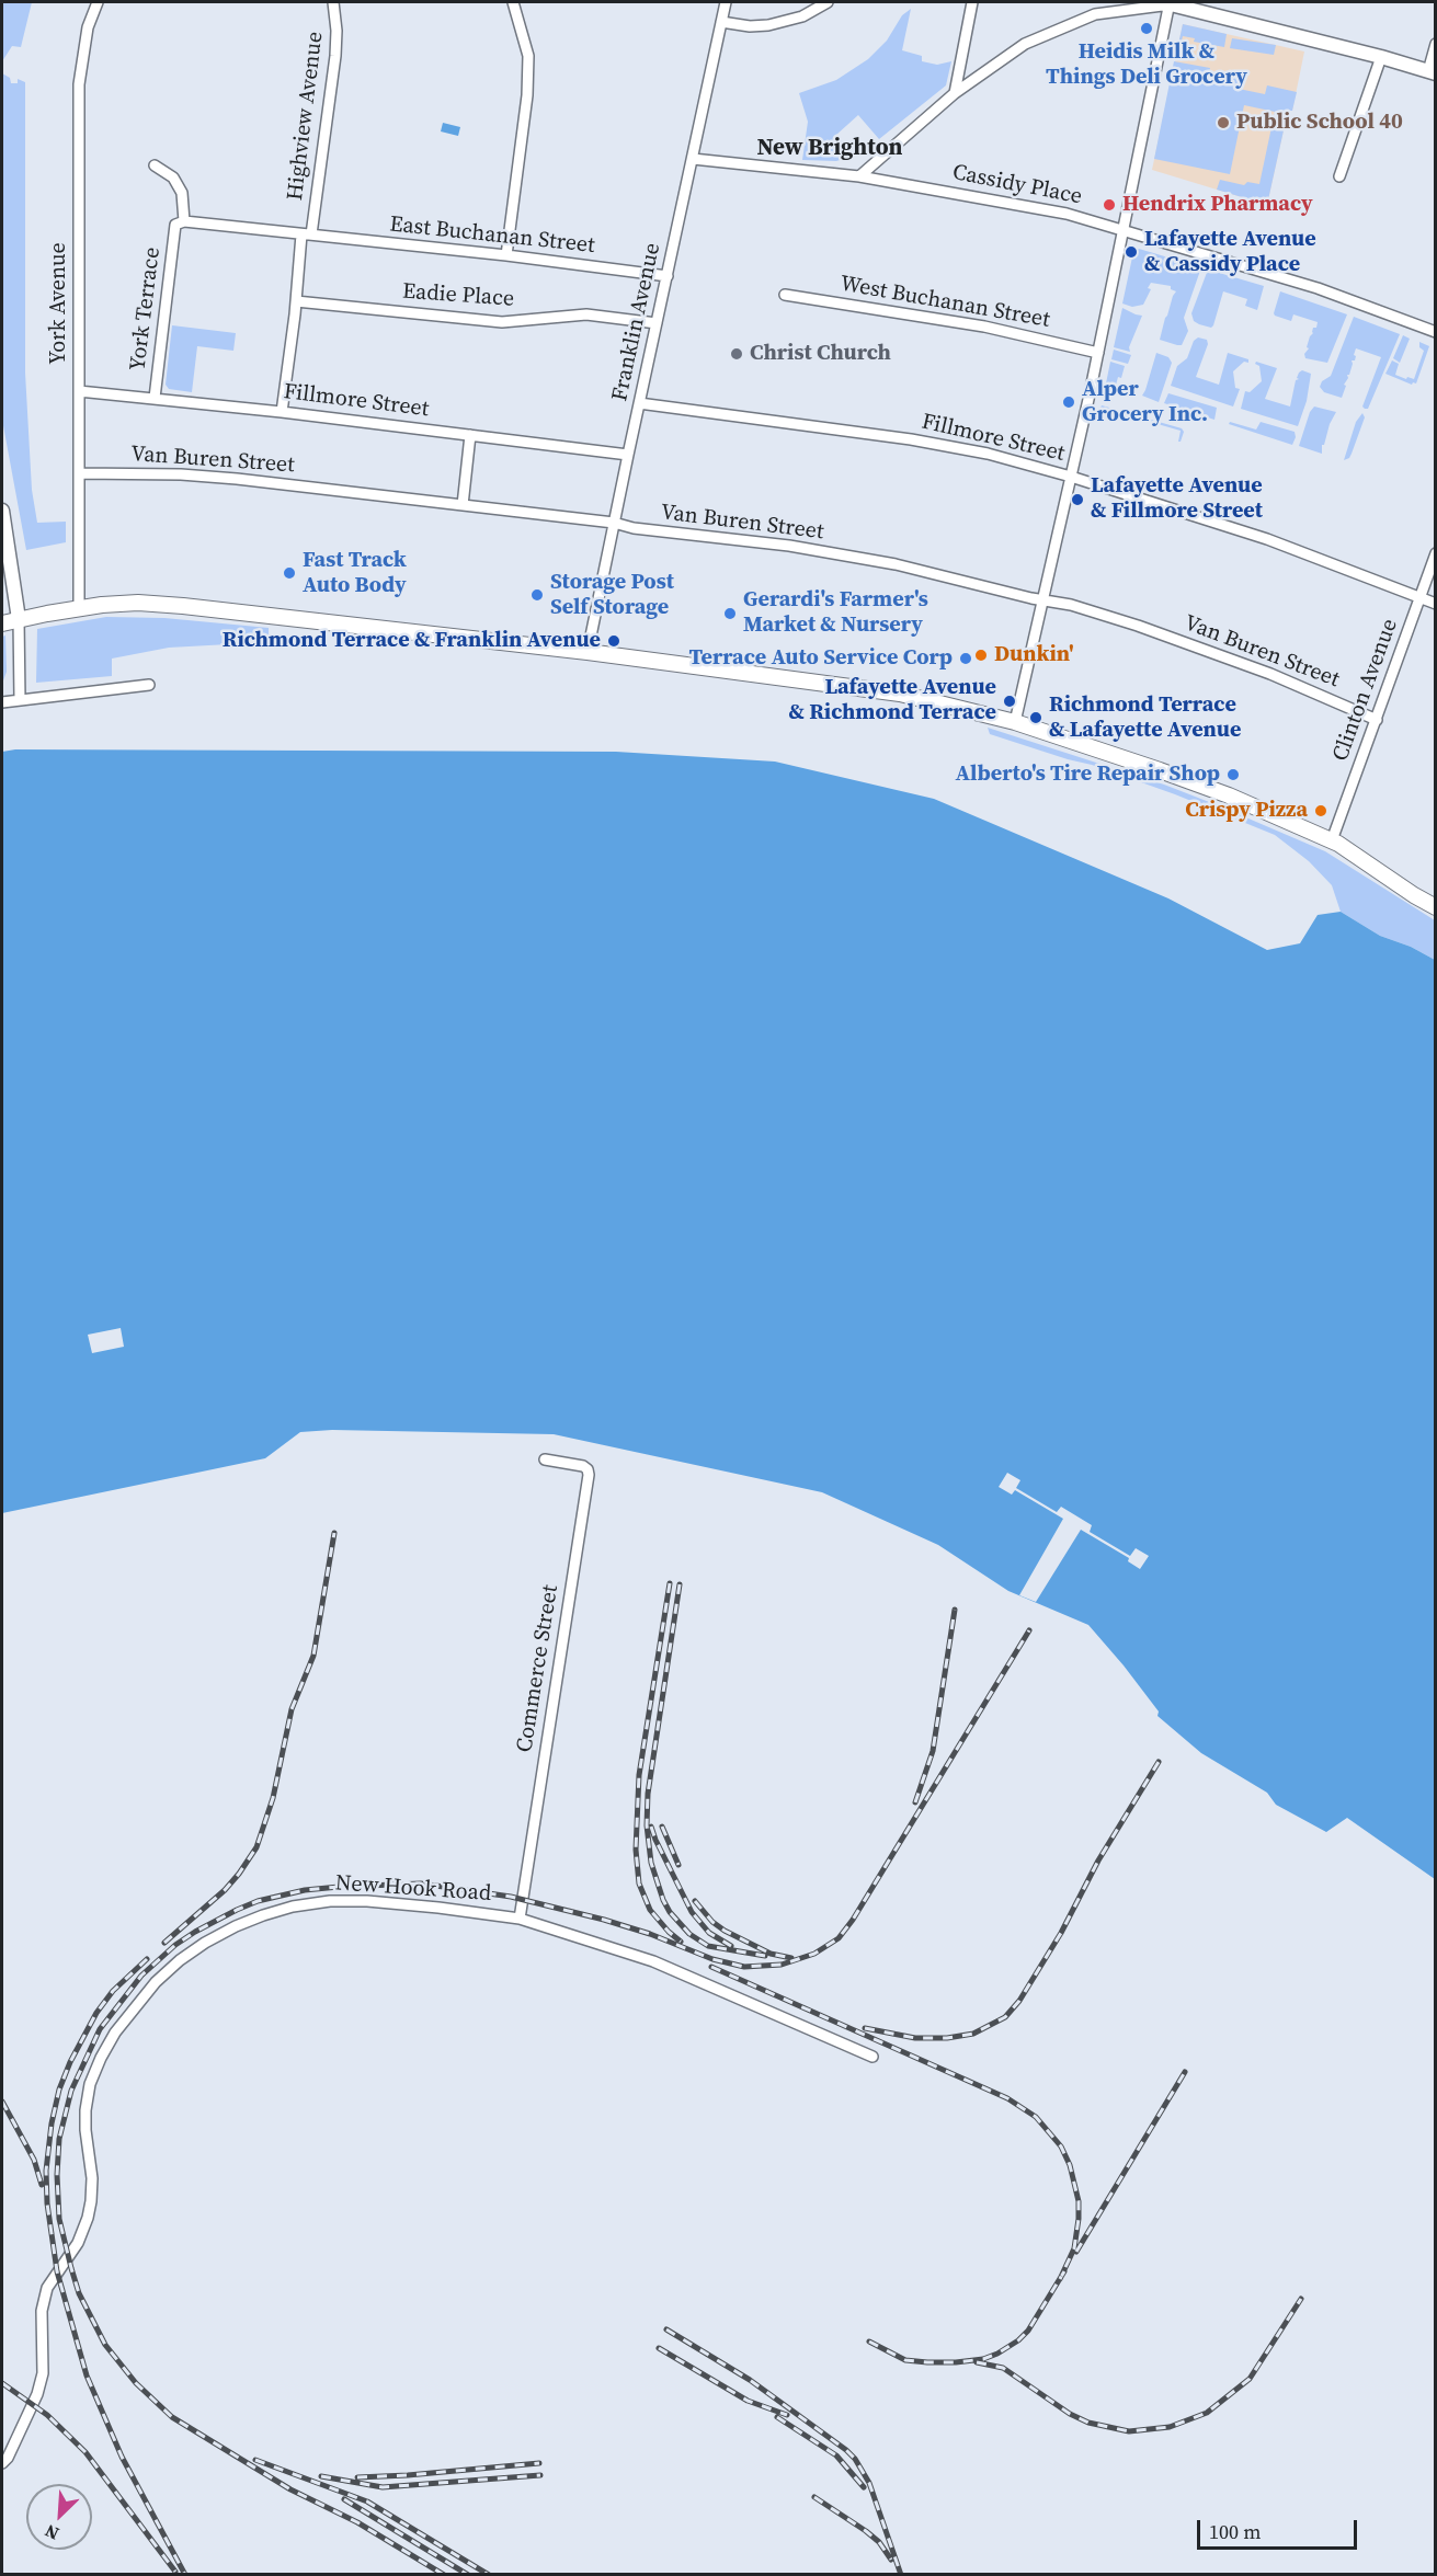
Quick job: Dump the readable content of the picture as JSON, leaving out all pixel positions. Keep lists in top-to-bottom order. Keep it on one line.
{"streets":{"street":["Highview Avenue","Cassidy Place","East Buchanan Street","Eadie Place","West Buchanan Street","York Avenue","York Terrace","Franklin Avenue","Fillmore Street","Van Buren Street","Clinton Avenue","Commerce Street","New Hook Road"]},"crossings":[["Highview Avenue","East Buchanan Street"],["Highview Avenue","Eadie Place"],["Highview Avenue","Fillmore Street"],["Cassidy Place","Franklin Avenue"],["East Buchanan Street","York Terrace"],["East Buchanan Street","Franklin Avenue"],["Eadie Place","Franklin Avenue"],["York Avenue","Fillmore Street"],["York Avenue","Van Buren Street"],["York Terrace","Fillmore Street"],["Franklin Avenue","Fillmore Street"],["Franklin Avenue","Van Buren Street"],["Fillmore Street","Clinton Avenue"],["Van Buren Street","Clinton Avenue"],["Commerce Street","New Hook Road"]],"districts":["New Brighton"],"places":["Heidis Milk & Things Deli Grocery","Public School 40","Hendrix Pharmacy","Lafayette Avenue & Cassidy Place","Christ Church","Alper Grocery Inc.","Lafayette Avenue & Fillmore Street","Fast Track Auto Body","Storage Post Self Storage","Gerardi's Farmer's Market & Nursery","Richmond Terrace & Franklin Avenue","Dunkin'","Terrace Auto Service Corp","Lafayette Avenue & Richmond Terrace","Richmond Terrace & Lafayette Avenue","Alberto's Tire Repair Shop","Crispy Pizza"],"scale_bar":"100 m","north":"bottom left"}
